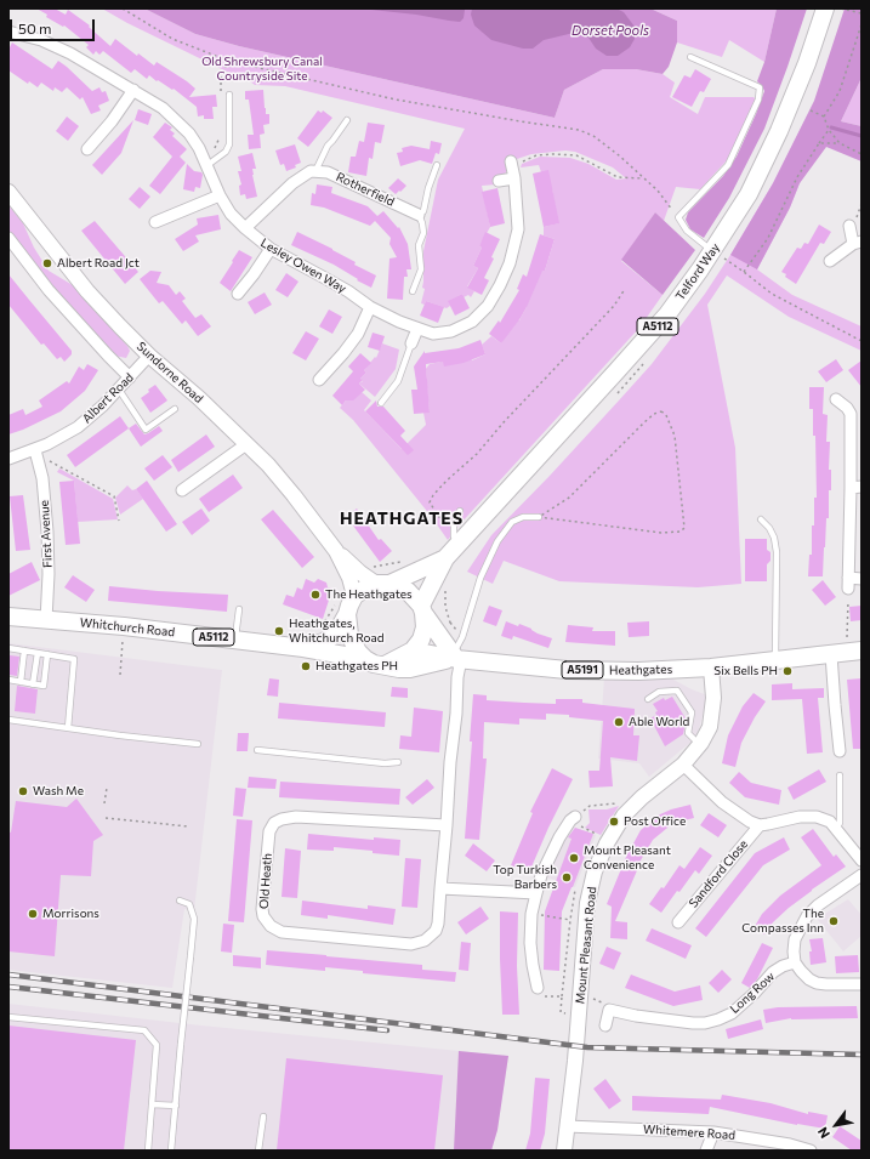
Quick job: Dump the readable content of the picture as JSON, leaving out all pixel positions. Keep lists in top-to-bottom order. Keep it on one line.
{"streets":{"main road":["Telford Way","A5112","Sundorne Road","Whitchurch Road","A5191","Heathgates","Mount Pleasant Road"],"street":["Rotherfield","Lesley Owen Way","Albert Road","First Avenue","Sandford Close","Old Heath","Long Row","Whitemere Road"]},"crossings":[["Telford Way","A5112"],["Telford Way","Sundorne Road"],["Telford Way","Whitchurch Road"],["Telford Way","A5191"],["Telford Way","Heathgates"],["A5112","Sundorne Road"],["A5112","Whitchurch Road"],["A5112","A5191"],["A5112","Heathgates"],["Sundorne Road","Albert Road"],["Sundorne Road","Whitchurch Road"],["Sundorne Road","A5191"],["Sundorne Road","Heathgates"],["Albert Road","First Avenue"],["First Avenue","Whitchurch Road"],["Whitchurch Road","A5191"],["Whitchurch Road","Heathgates"],["A5191","Heathgates"],["A5191","Old Heath"],["A5191","Mount Pleasant Road"],["Heathgates","Old Heath"],["Heathgates","Mount Pleasant Road"],["Mount Pleasant Road","Whitemere Road"]],"districts":["HEATHGATES"],"water":["Dorset Pools"],"parks":["Old Shrewsbury Canal Countryside Site"],"places":["Albert Road Jct","The Heathgates","Heathgates, Whitchurch Road","Heathgates PH","Six Bells PH","Able World","Wash Me","Post Office","Mount Pleasant Convenience","Top Turkish Barbers","Morrisons","The Compasses Inn"],"scale_bar":"50 m","north":"bottom left"}
